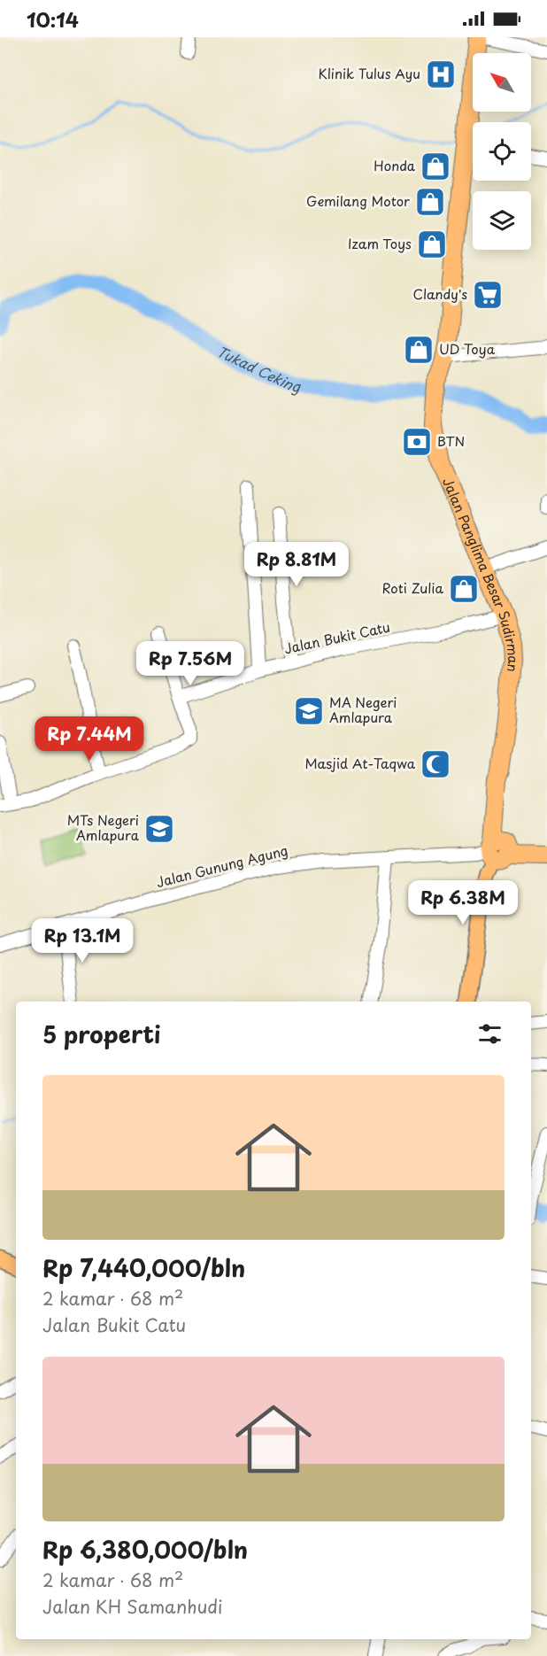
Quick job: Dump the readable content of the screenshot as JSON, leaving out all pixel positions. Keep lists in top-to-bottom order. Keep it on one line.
{"streets":{"highway":["Jalan Panglima Besar Sudirman"],"street":["Jalan Bukit Catu","Jalan Gunung Agung"]},"crossings":[["Jalan Panglima Besar Sudirman","Jalan Bukit Catu"],["Jalan Panglima Besar Sudirman","Jalan Gunung Agung"]],"water":["Tukad Ceking"],"places":{"hospital":["Klinik Tulus Ayu"],"shop":["Honda","Gemilang Motor","Izam Toys","UD Toya","Roti Zulia"],"supermarket":["Clandy's"],"bank":["BTN"],"school or university":["MA Negeri Amlapura","MTs Negeri Amlapura"],"mosque":["Masjid At-Taqwa"]},"north":"top left","page":{"status":"10:14","price":["Rp 8.81M","Rp 7.56M","Rp 7.44M","Rp 6.38M","Rp 13.1M"],"heading":"5 properti","list":[{"name":"Rp 7,440,000/bln","note":"2 kamar · 68 m² · Jalan Bukit Catu"},{"name":"Rp 6,380,000/bln","note":"2 kamar · 68 m² · Jalan KH Samanhudi"}]}}
